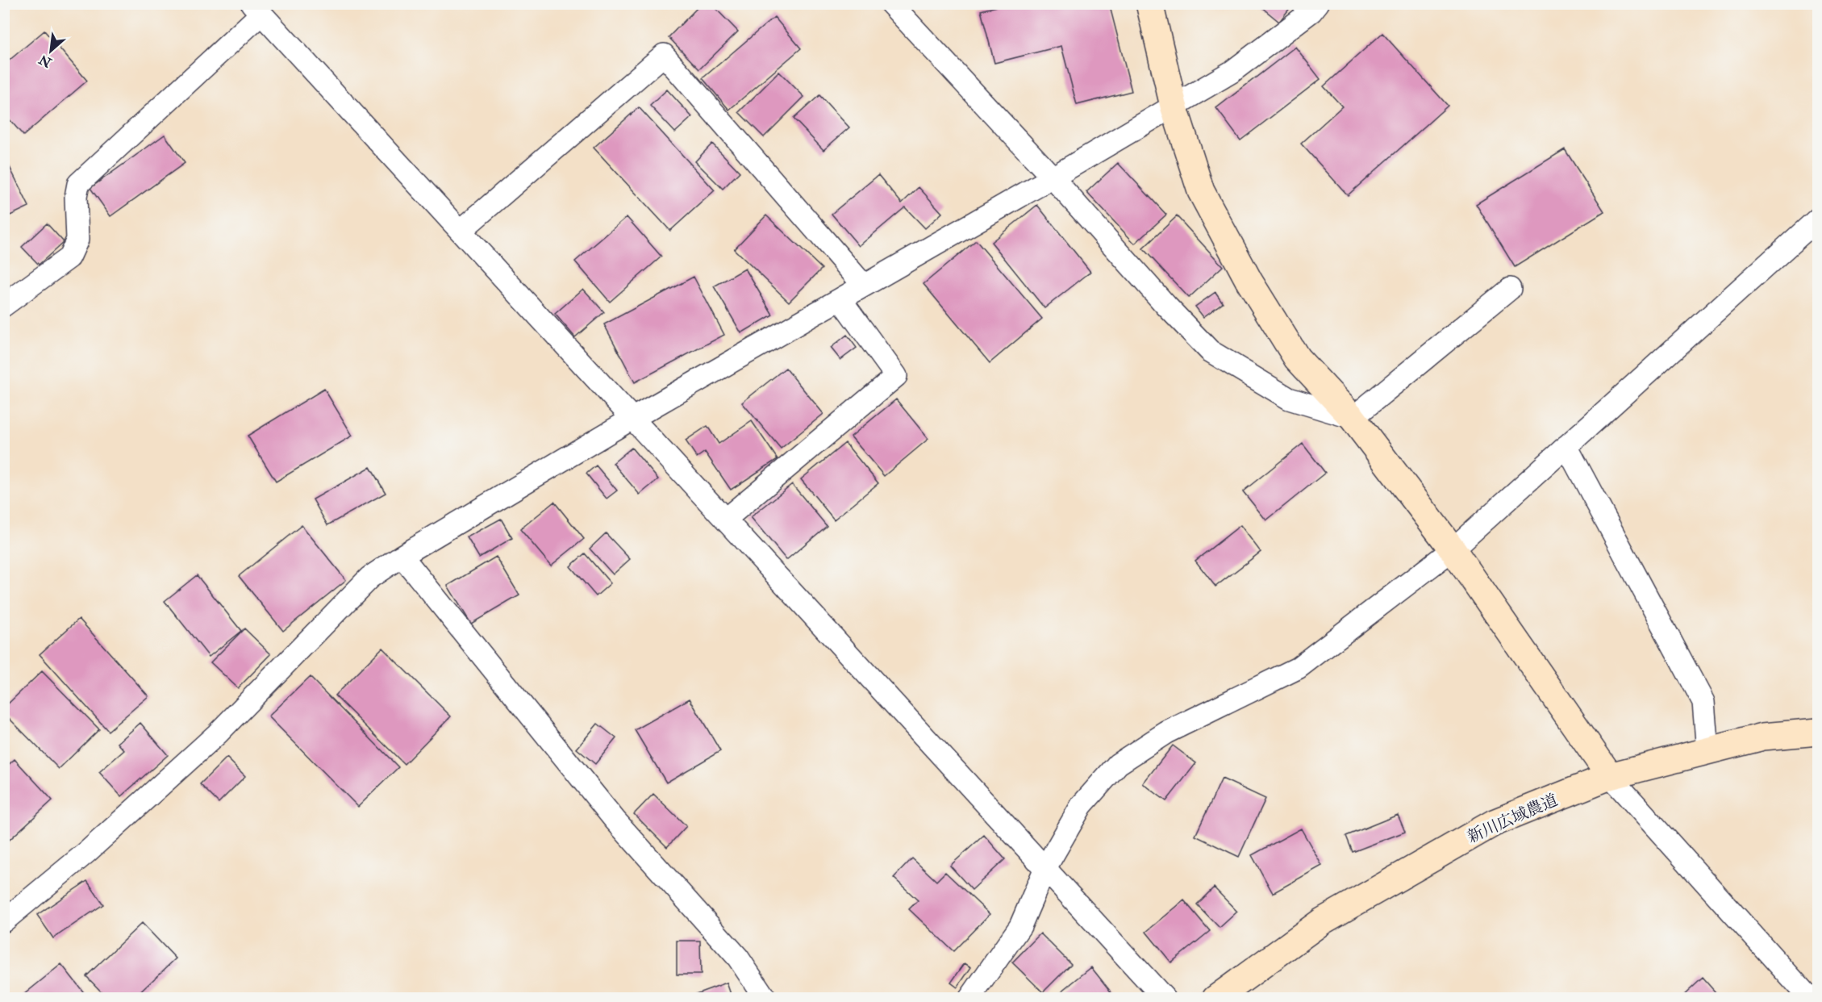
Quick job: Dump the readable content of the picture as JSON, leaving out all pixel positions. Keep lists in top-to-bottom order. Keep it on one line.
{"streets":{"street":["新川広域農道"]},"north":"bottom left"}
